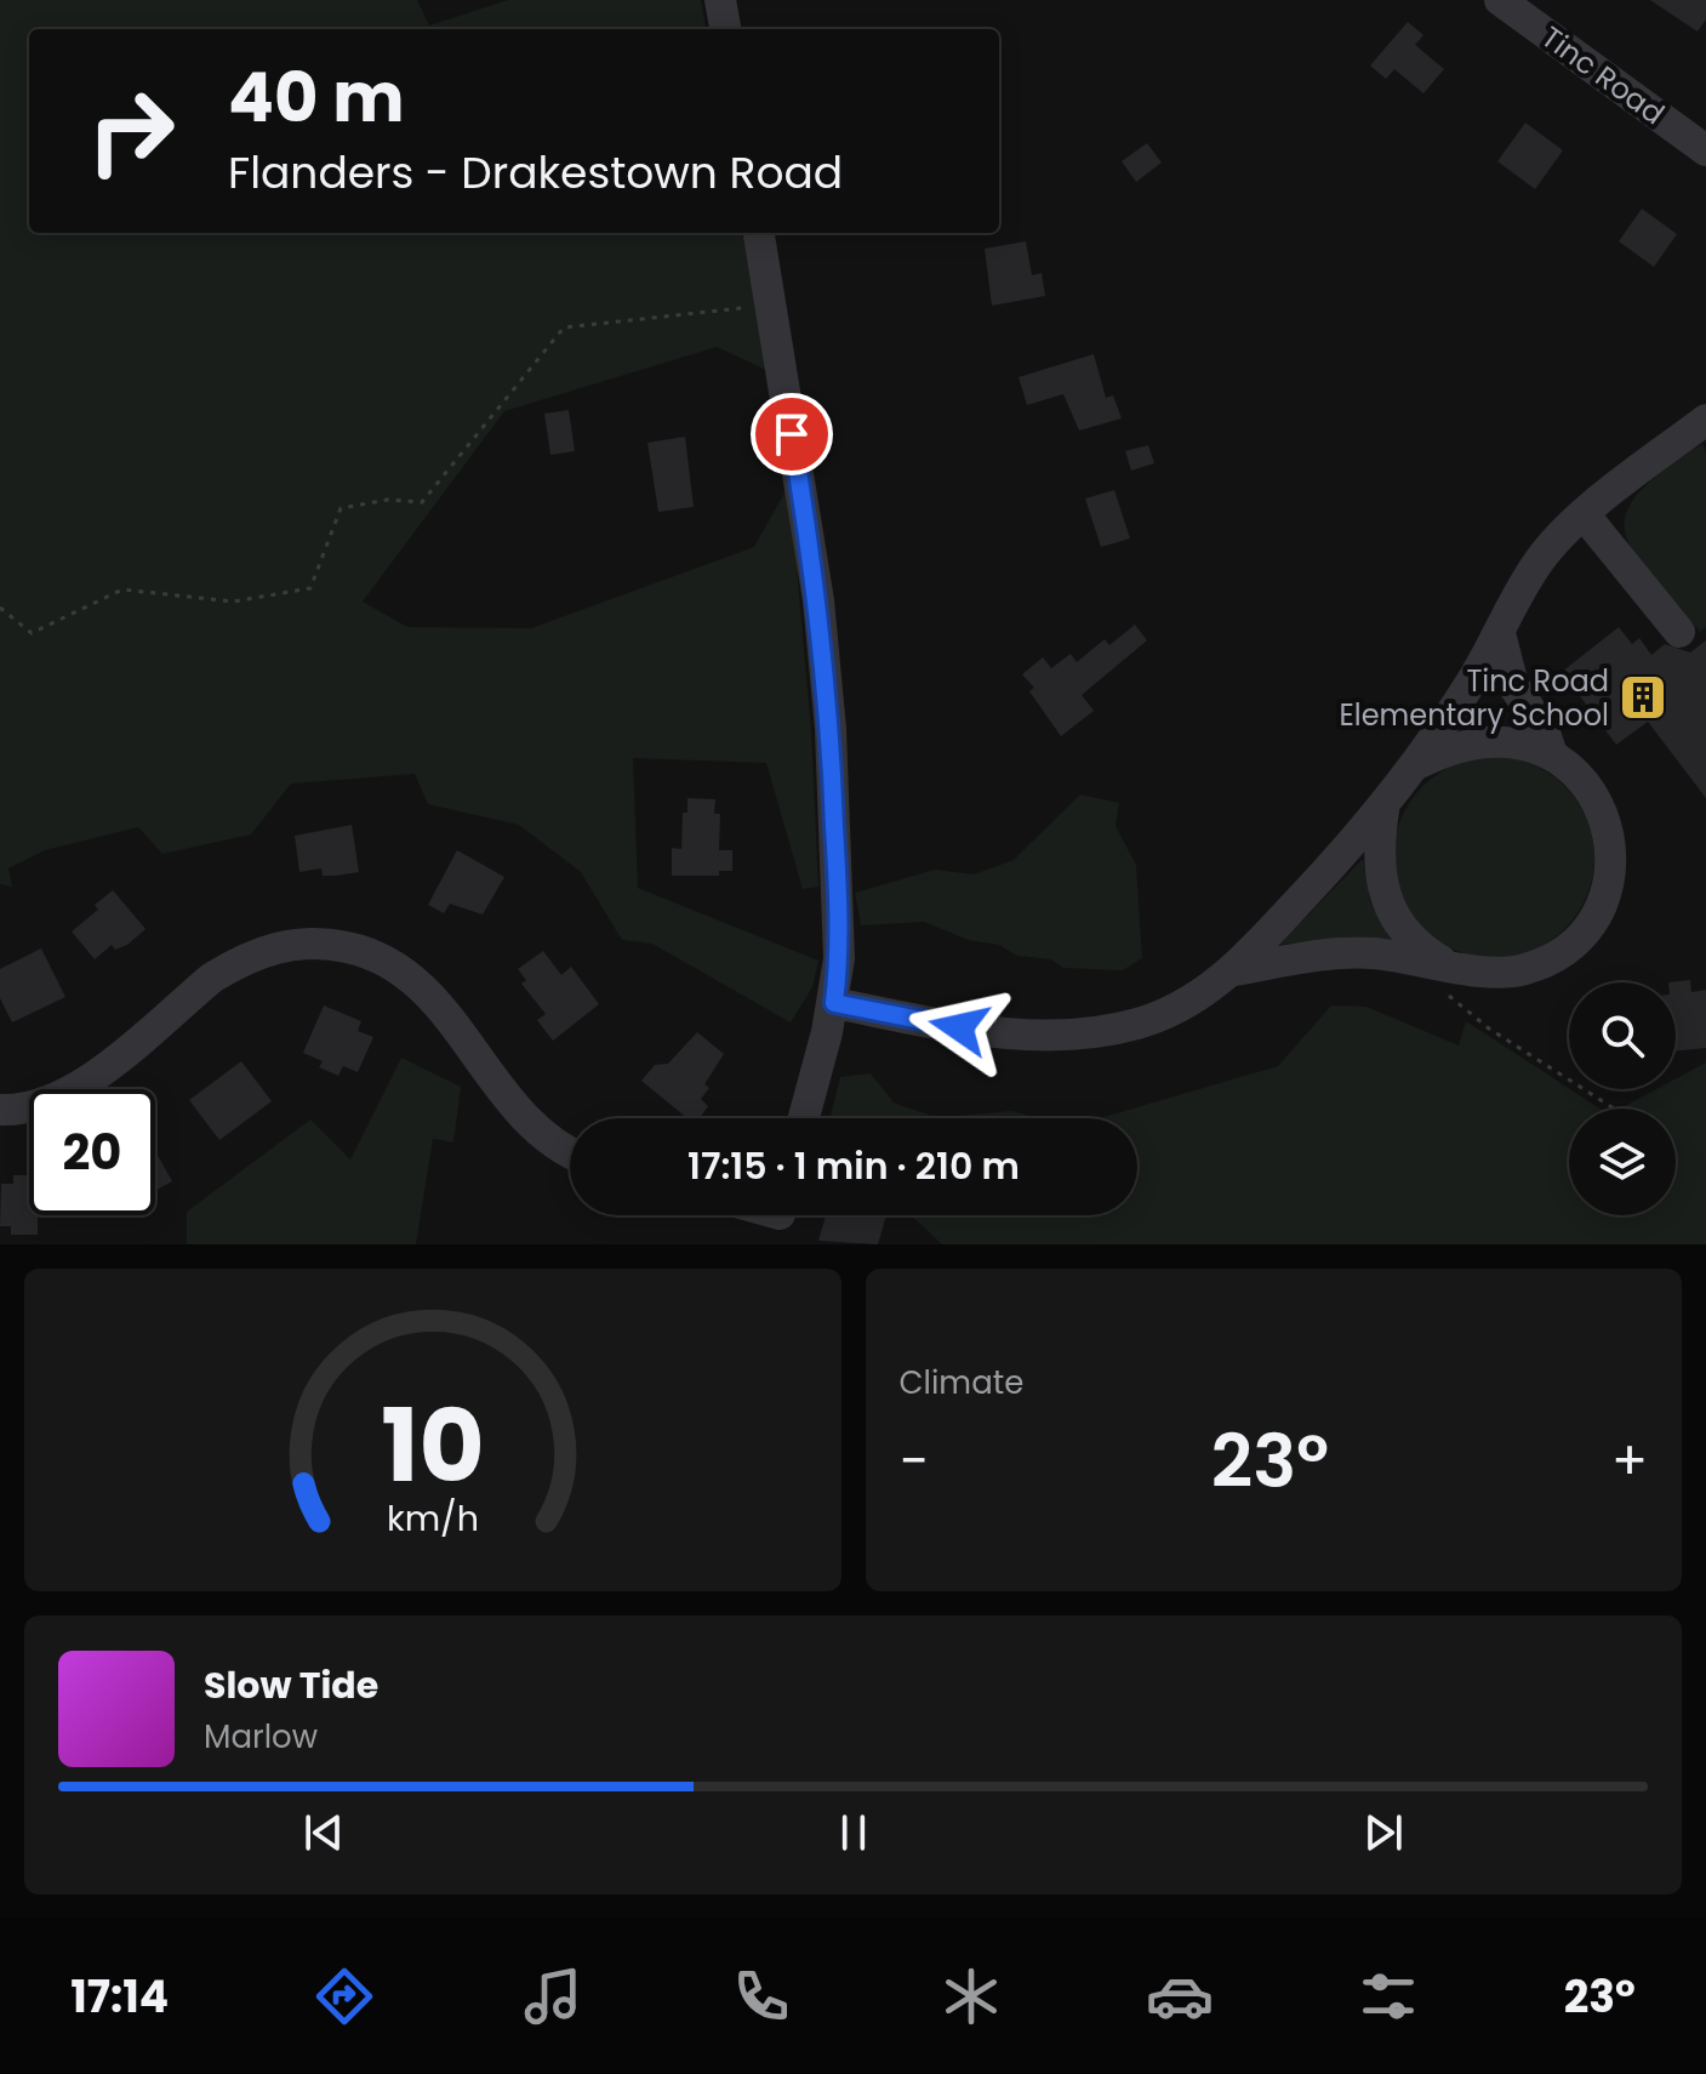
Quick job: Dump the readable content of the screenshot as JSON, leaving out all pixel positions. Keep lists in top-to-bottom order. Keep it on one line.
{"streets":{"street":["Tinc Road"]},"places":{"building":["Tinc Road Elementary School"]},"page":{"turn":["40 m","Flanders - Drakestown Road"],"limit":"20","trip":"17:15 · 1 min · 210 m","tile":"Climate","heat":["−","23°","+"],"song":["Slow Tide","Marlow"],"tabs":["17:14","23°"],"gauge":["10","km/h"]}}
